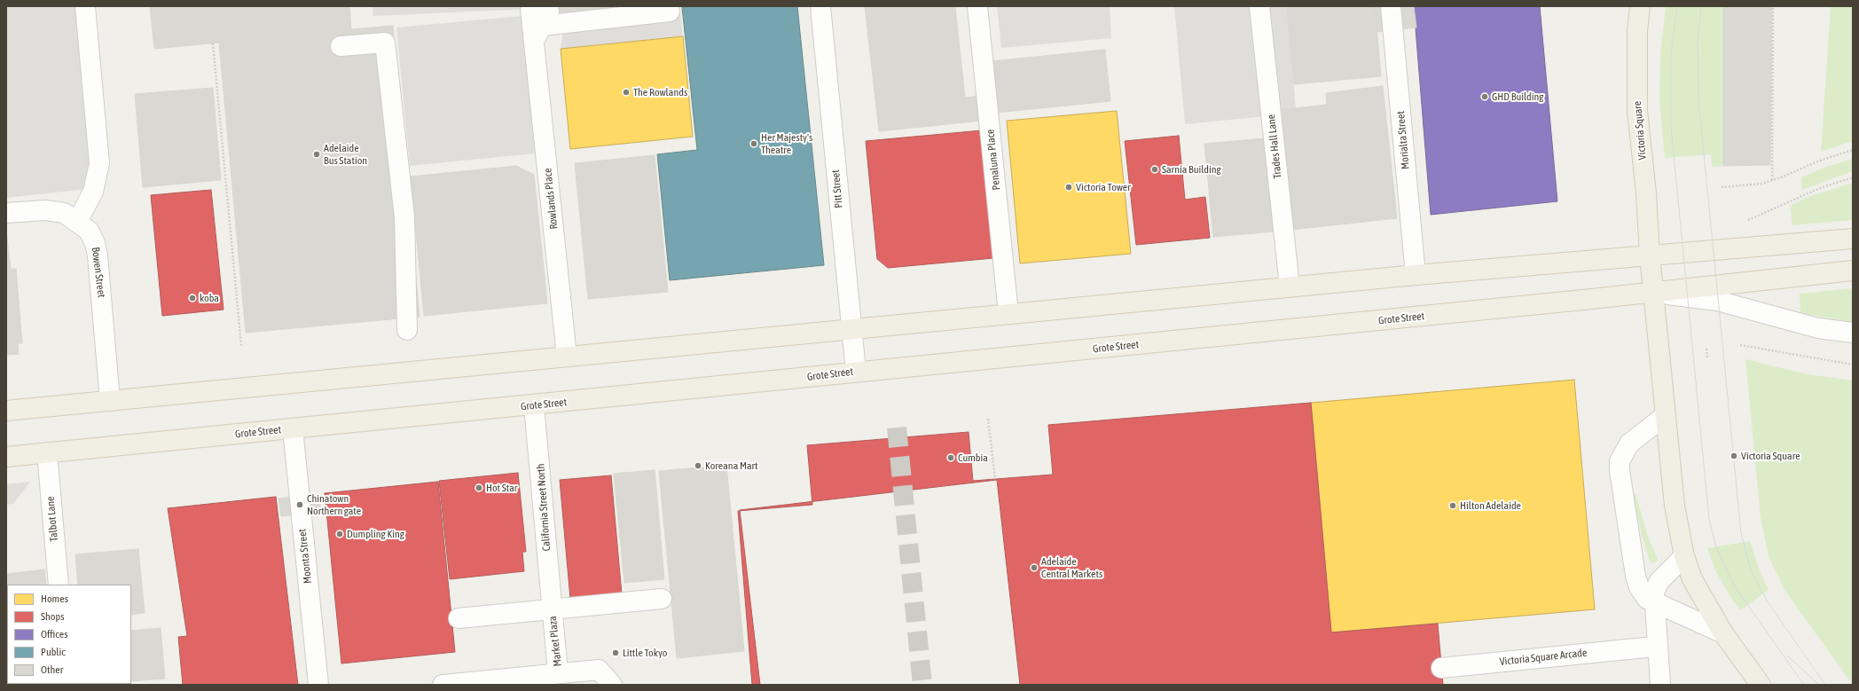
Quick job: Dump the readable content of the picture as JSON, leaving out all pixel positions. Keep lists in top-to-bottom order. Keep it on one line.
{"streets":{"main road":["Victoria Square","Grote Street"],"street":["Morialta Street","Trades Hall Lane","Penaluna Place","Pitt Street","Rowlands Place","Bowen Street","California Street North","Talbot Lane","Moonta Street","Market Plaza","Victoria Square Arcade"]},"crossings":[["Victoria Square","Grote Street"],["Pitt Street","Grote Street"],["Grote Street","California Street North"],["Grote Street","Talbot Lane"],["Grote Street","Moonta Street"],["California Street North","Market Plaza"]],"places":["The Rowlands","GHD Building","Her Majesty's Theatre","Adelaide Bus Station","Sarnia Building","Victoria Tower","koba","Victoria Square","Cumbia","Koreana Mart","Hot Star","Chinatown Northern gate","Hilton Adelaide","Dumpling King","Adelaide Central Markets","Little Tokyo"],"legend":["Homes","Shops","Offices","Public","Other"]}
